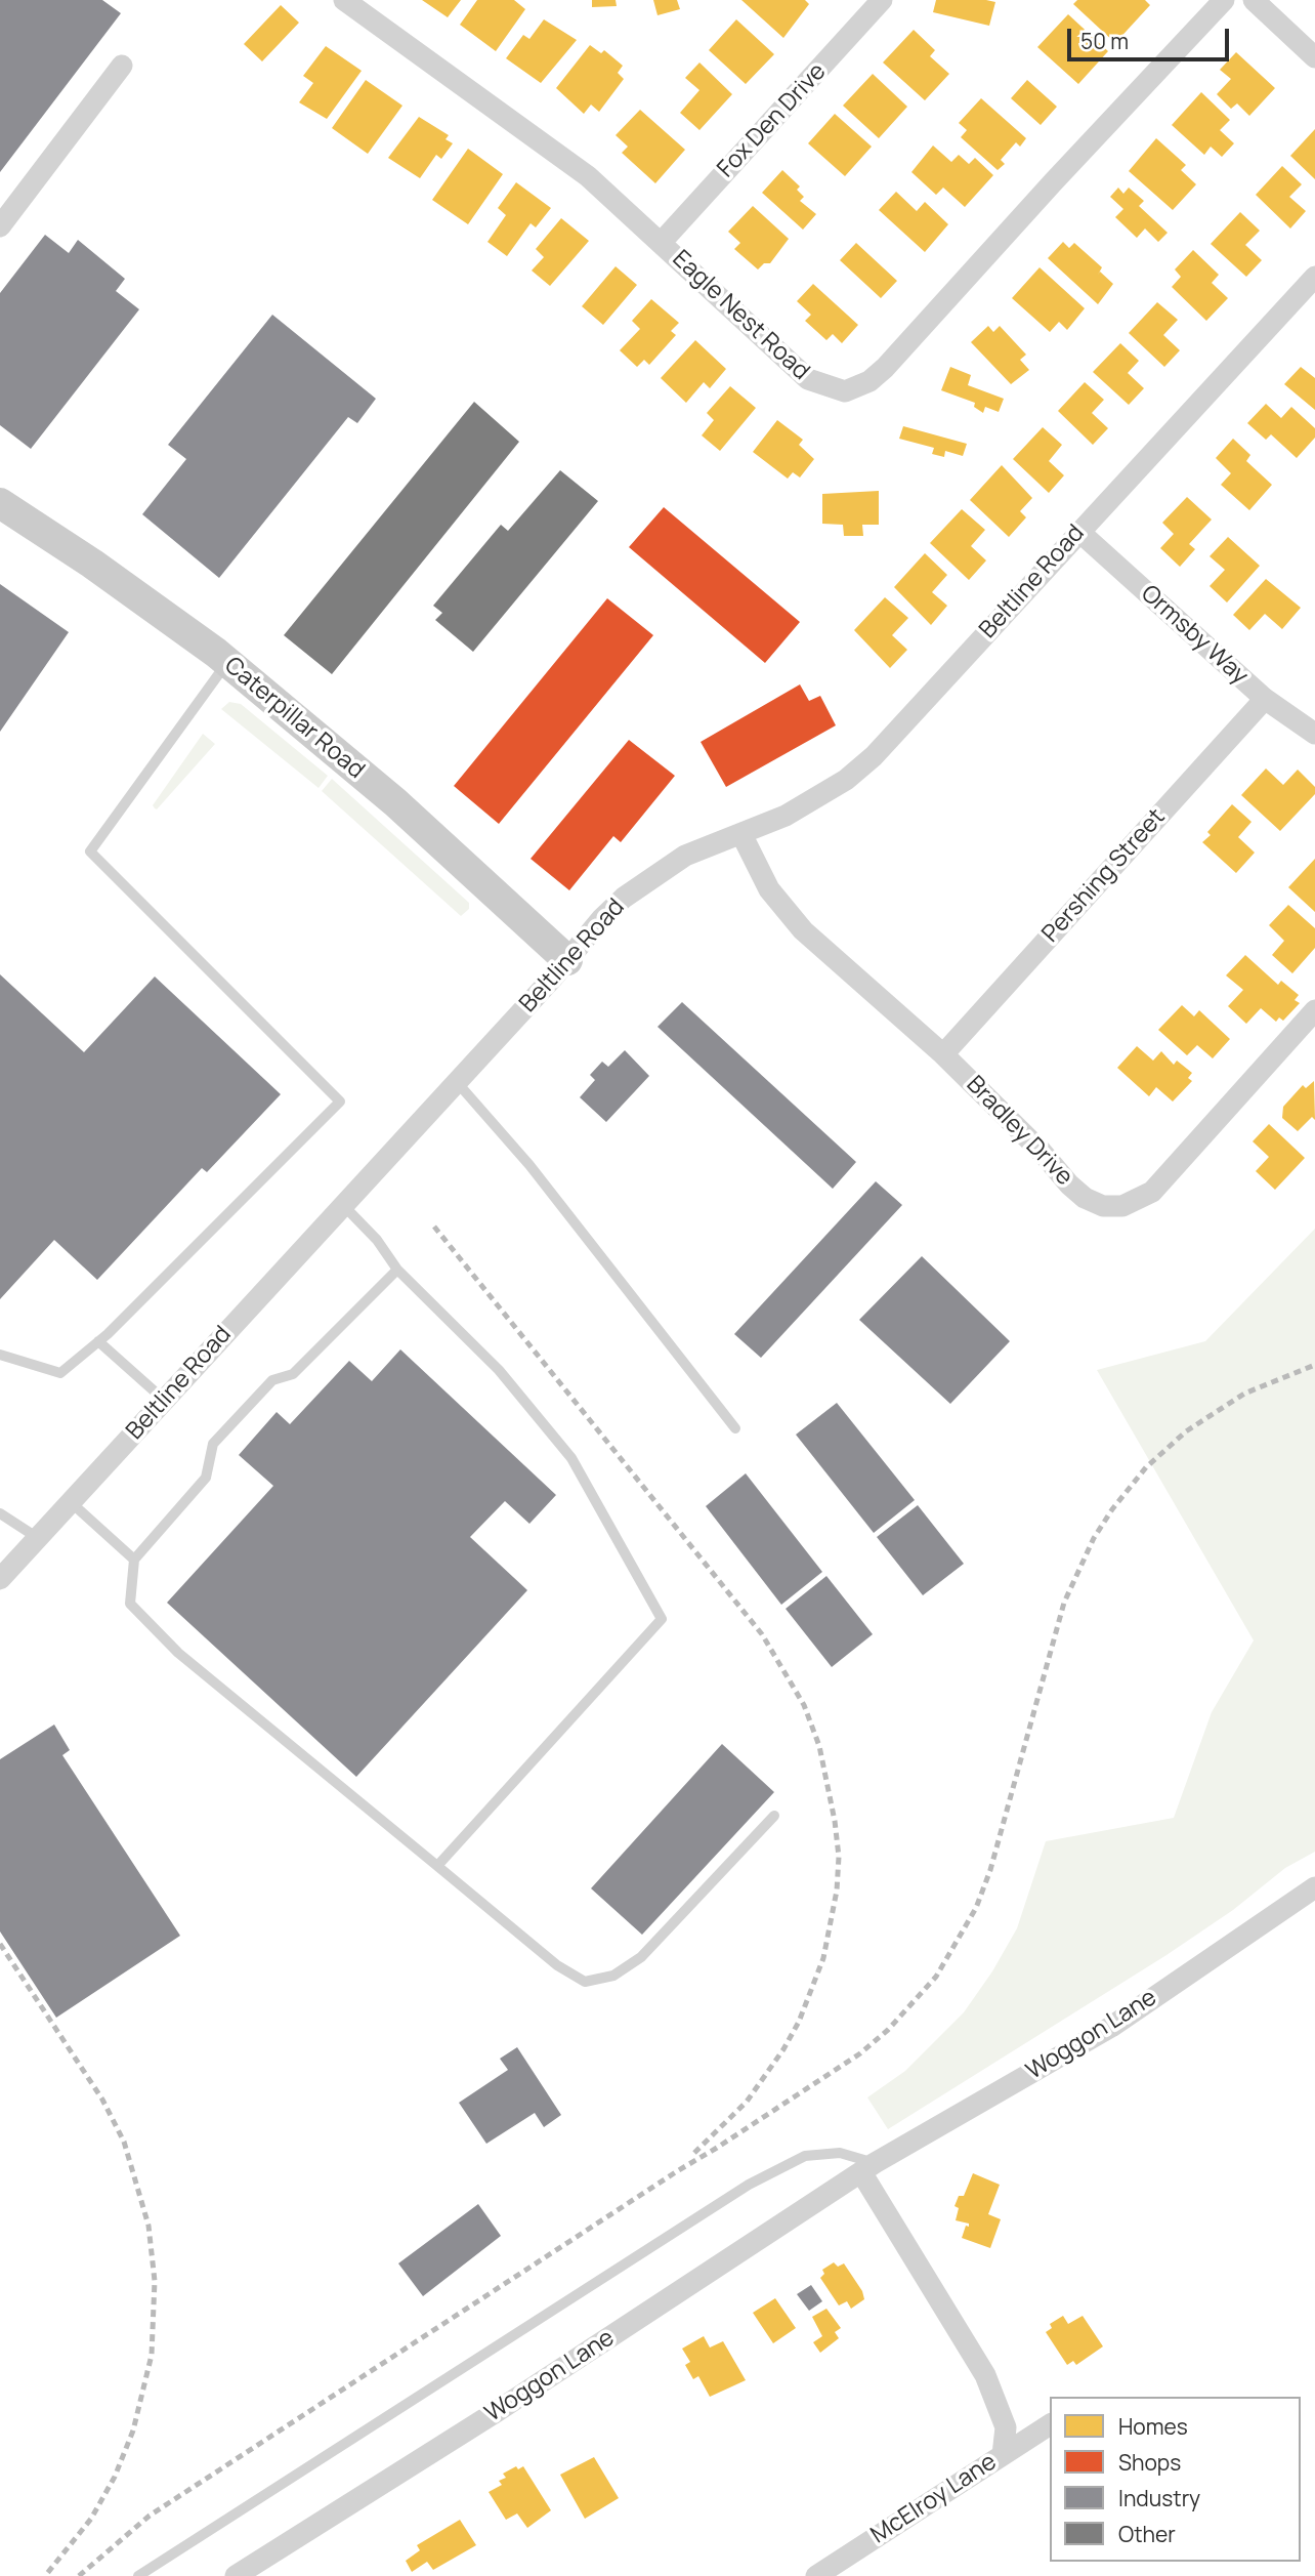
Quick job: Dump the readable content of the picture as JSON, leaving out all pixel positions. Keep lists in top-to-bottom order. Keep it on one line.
{"streets":{"street":["Fox Den Drive","Eagle Nest Road","Beltline Road","Ormsby Way","Caterpillar Road","Pershing Street","Bradley Drive","Woggon Lane","McElroy Lane"]},"crossings":[["Fox Den Drive","Eagle Nest Road"],["Beltline Road","Ormsby Way"],["Beltline Road","Caterpillar Road"],["Beltline Road","Bradley Drive"],["Ormsby Way","Pershing Street"],["Pershing Street","Bradley Drive"]],"legend":["Homes","Shops","Industry","Other"],"scale_bar":"50 m"}
